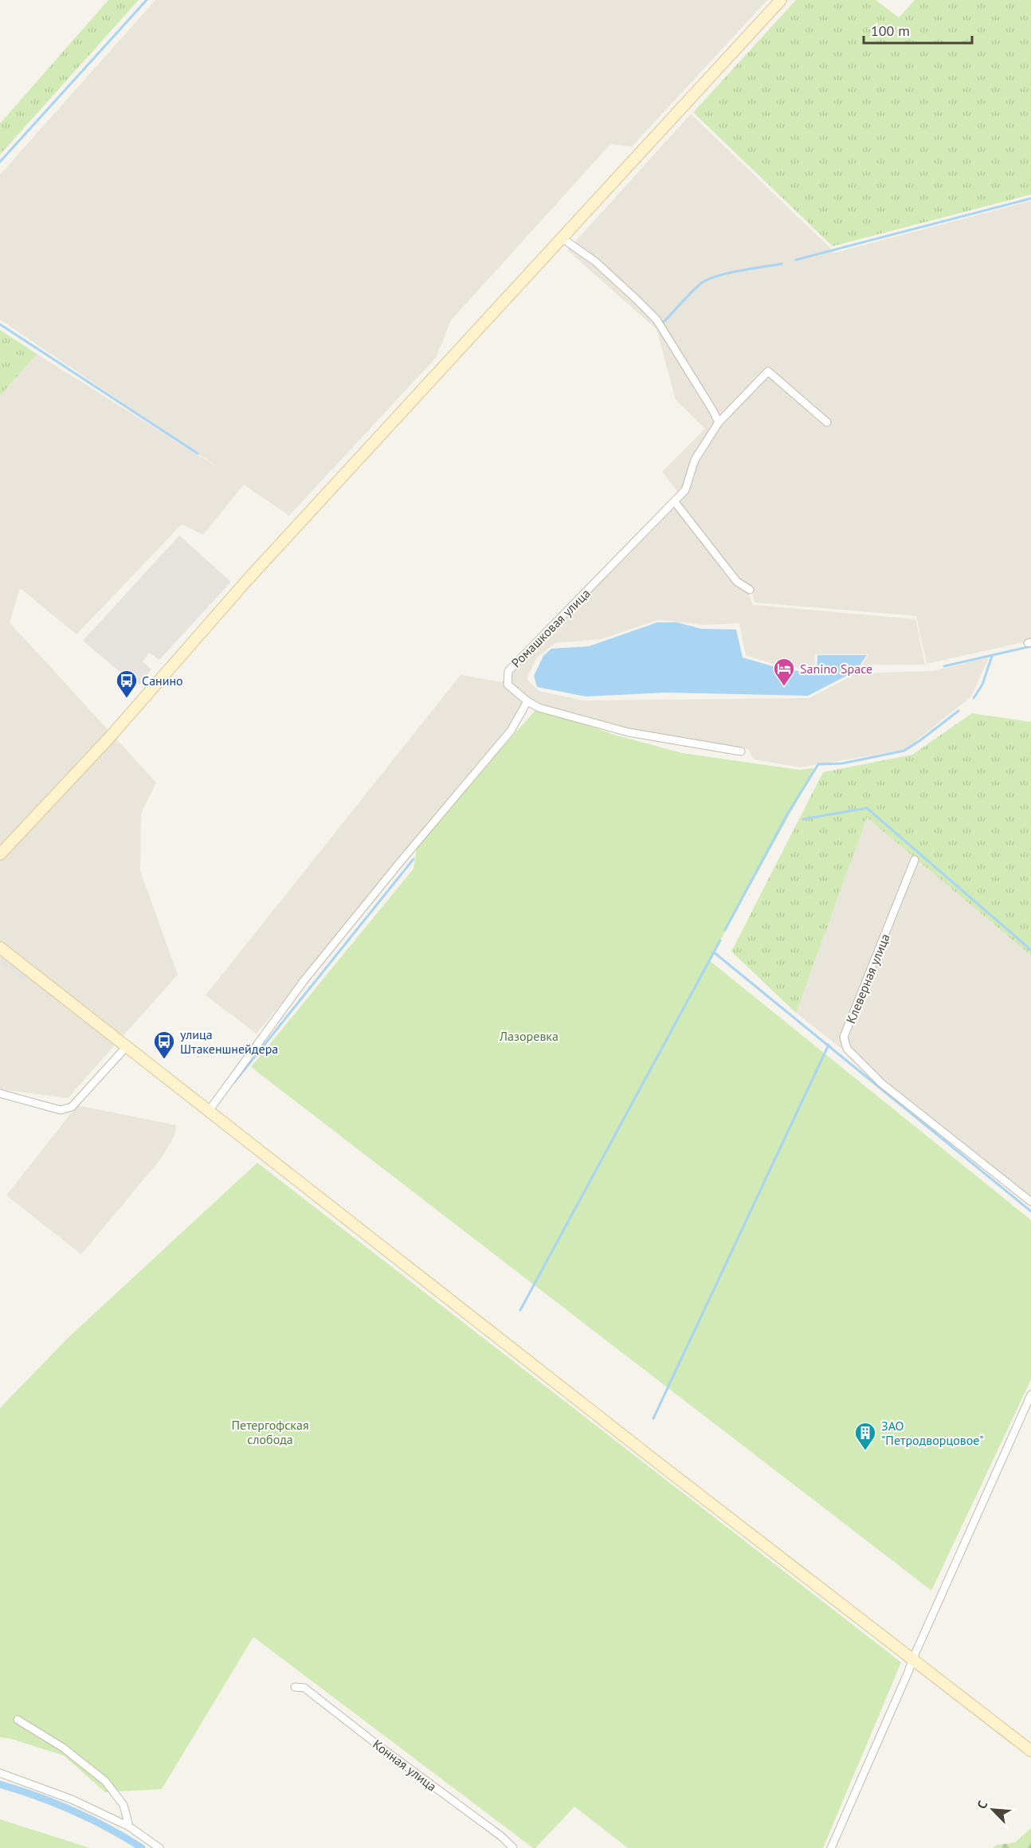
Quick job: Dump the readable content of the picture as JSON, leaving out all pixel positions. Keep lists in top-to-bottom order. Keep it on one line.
{"streets":{"street":["Ромашковая улица","Клеверная улица","Конная улица"]},"parks":["Лазоревка","Петергофская слобода"],"places":{"hotel":["Sanino Space"],"bus stop":["Санино","улица Штакеншнейдера"],"building":["ЗАО \"Петродворцовое\""]},"scale_bar":"100 m","north":"top left"}
